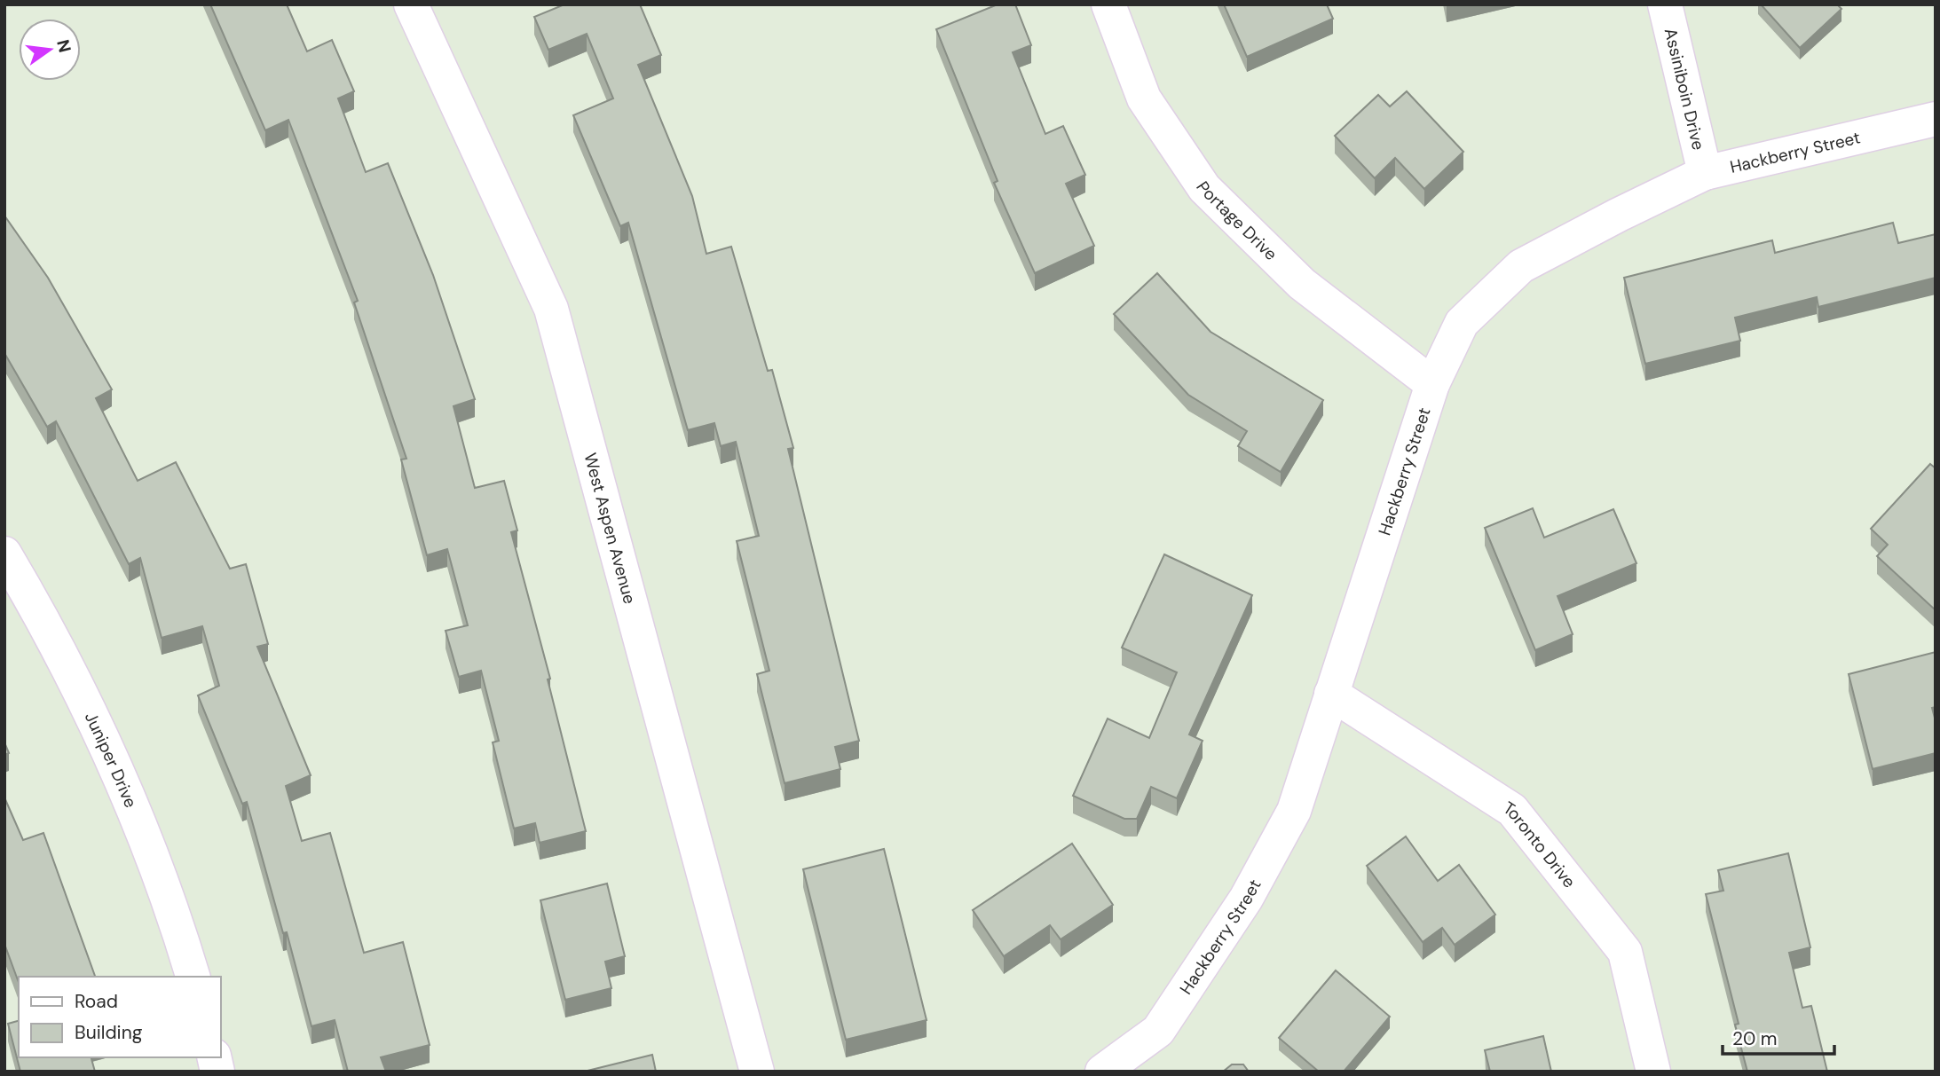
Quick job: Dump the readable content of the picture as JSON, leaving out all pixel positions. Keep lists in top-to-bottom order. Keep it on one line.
{"streets":{"street":["Assiniboin Drive","Hackberry Street","Portage Drive","West Aspen Avenue","Juniper Drive","Toronto Drive"]},"crossings":[["Assiniboin Drive","Hackberry Street"],["Hackberry Street","Portage Drive"],["Hackberry Street","Toronto Drive"]],"legend":["Road","Building"],"scale_bar":"20 m","north":"right"}
